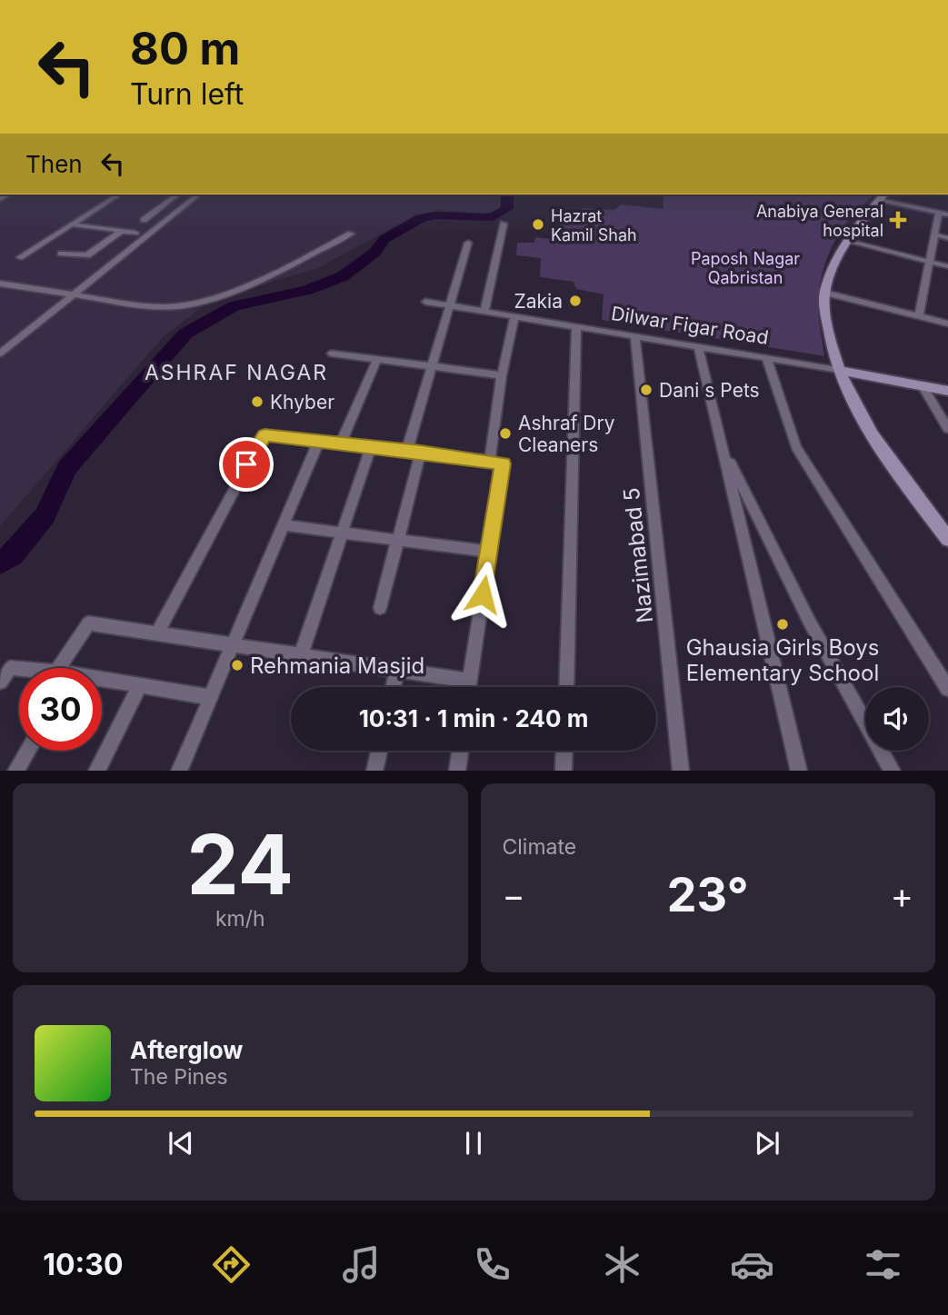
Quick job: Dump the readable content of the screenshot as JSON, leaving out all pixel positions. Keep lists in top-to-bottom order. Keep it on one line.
{"streets":{"main road":["Dilwar Figar Road"],"street":["Nazimabad 5"]},"crossings":[["Dilwar Figar Road","Nazimabad 5"]],"districts":["ASHRAF NAGAR"],"parks":["Paposh Nagar Qabristan"],"places":{"health":["Anabiya General hospital"],"other":["Hazrat Kamil Shah","Zakia","Dani s Pets","Khyber","Ashraf Dry Cleaners","Ghausia Girls Boys Elementary School","Rehmania Masjid"]},"page":{"turn":["80 m","Turn left"],"then":"Then","limit":"30","trip":"10:31 · 1 min · 240 m","tile":[["24","km/h"],"Climate"],"heat":["−","23°","+"],"song":["Afterglow","The Pines"],"tabs":"10:30"}}
